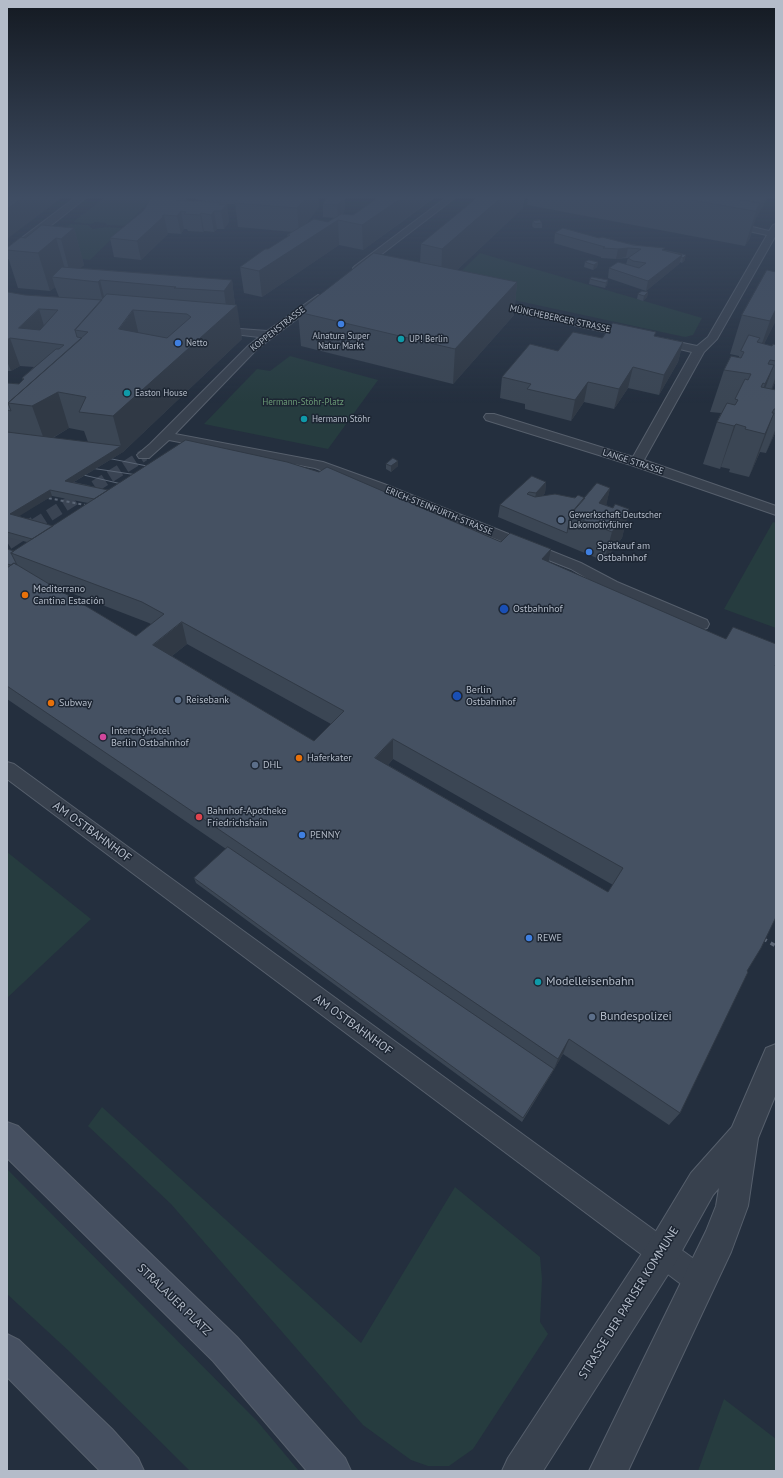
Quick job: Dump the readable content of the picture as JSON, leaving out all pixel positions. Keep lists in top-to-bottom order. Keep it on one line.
{"streets":{"main road":["STRALAUER PLATZ"],"street":["MÜNCHEBERGER STRASSE","KOPPENSTRASSE","LANGE STRASSE","ERICH-STEINFURTH-STRASSE","AM OSTBAHNHOF","STRASSE DER PARISER KOMMUNE"]},"crossings":[["KOPPENSTRASSE","ERICH-STEINFURTH-STRASSE"],["AM OSTBAHNHOF","STRASSE DER PARISER KOMMUNE"]],"parks":["Hermann-Stöhr-Platz"],"places":["Alnatura Super Natur Markt","UP! Berlin","Netto","Easton House","Hermann Stöhr","Gewerkschaft Deutscher Lokomotivführer","Spätkauf am Ostbahnhof","Mediterrano Cantina Estación","Ostbahnhof","Berlin Ostbahnhof","Reisebank","Subway","IntercityHotel Berlin Ostbahnhof","Haferkater","DHL","Bahnhof-Apotheke Friedrichshain","PENNY","REWE","Modelleisenbahn","Bundespolizei"]}
